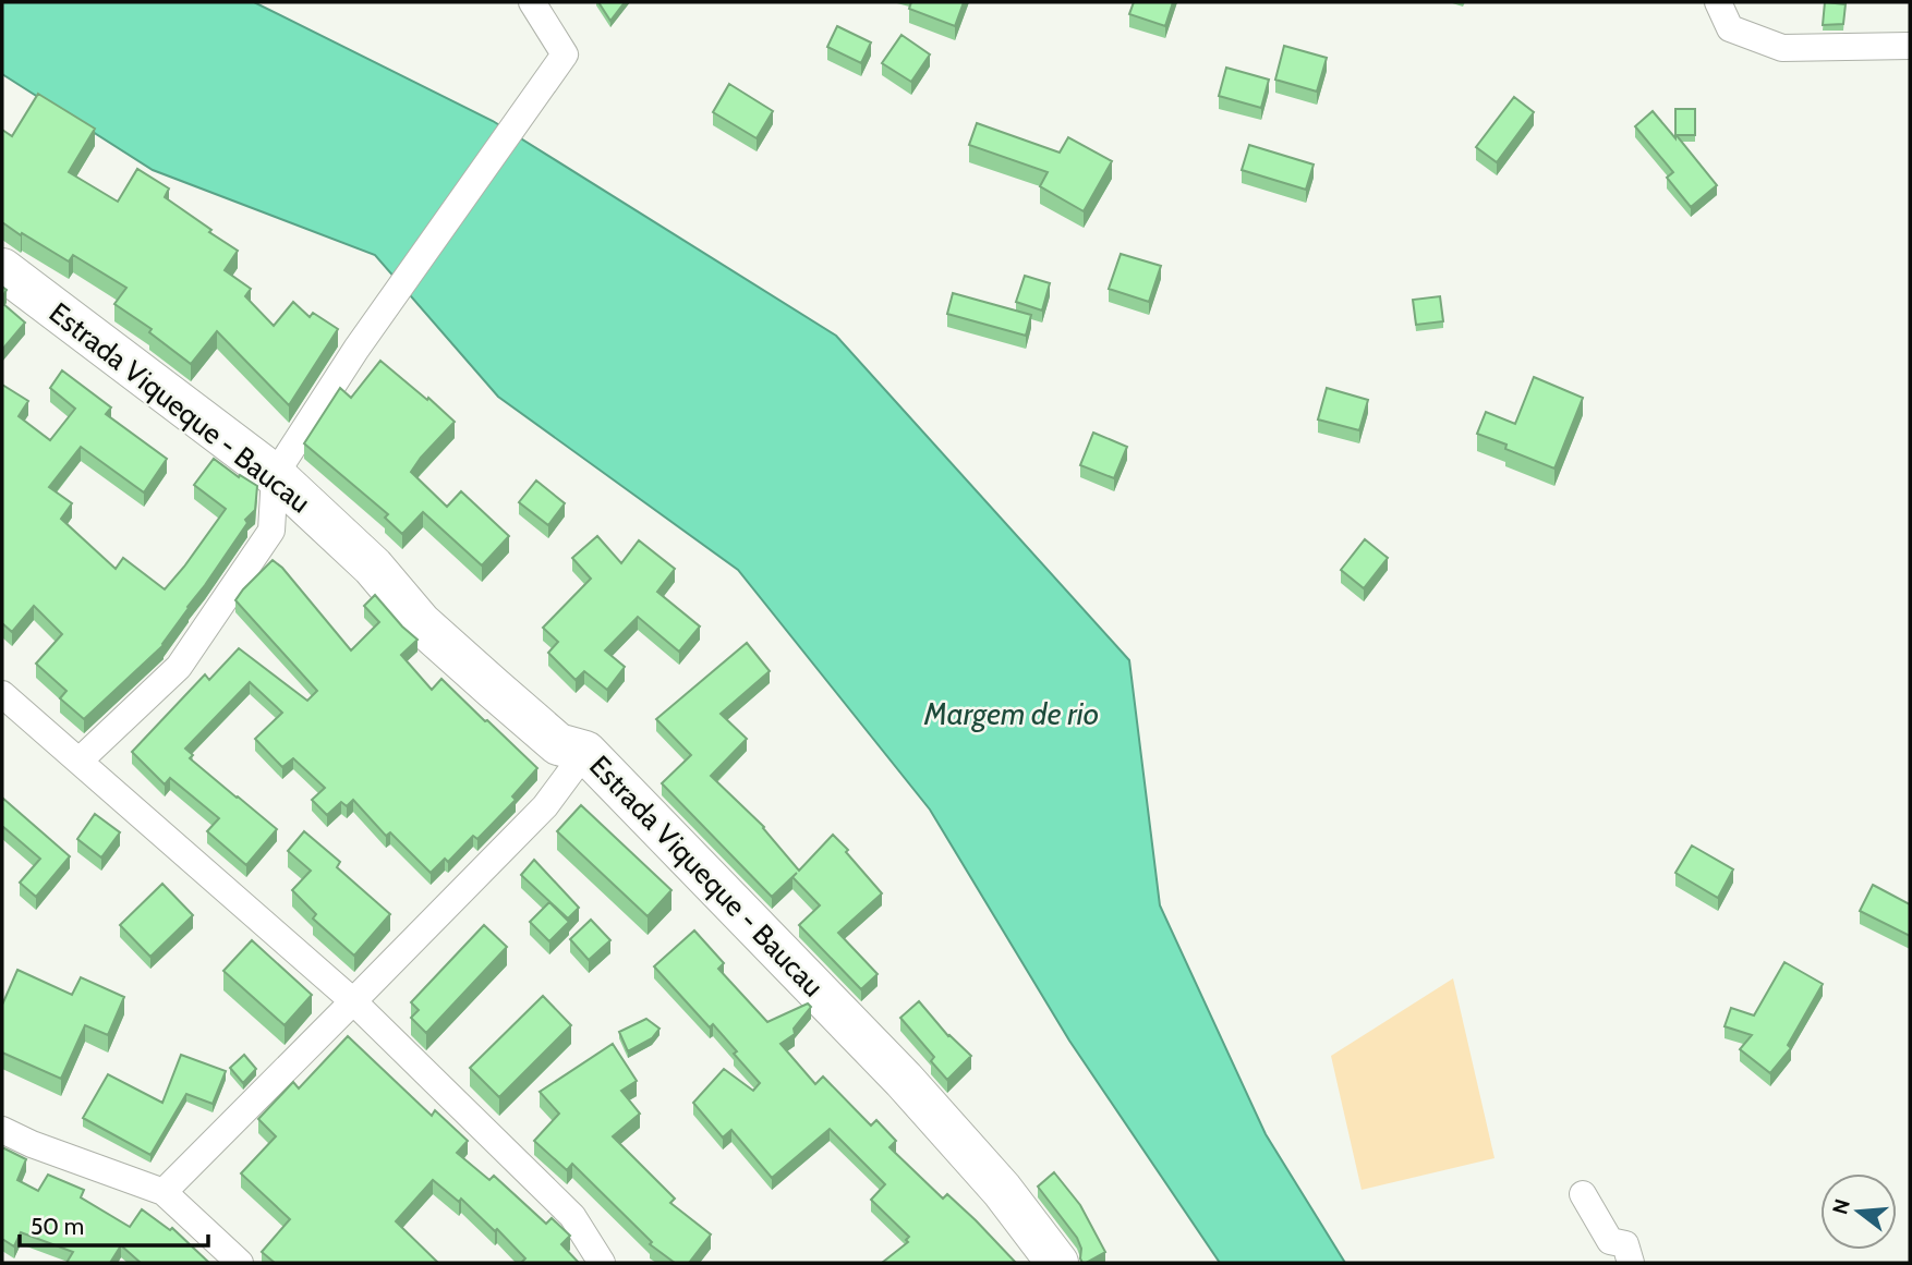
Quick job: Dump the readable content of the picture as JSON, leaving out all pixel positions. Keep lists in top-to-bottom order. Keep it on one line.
{"streets":{"main road":["Estrada Viqueque - Baucau"]},"water":["Margem de rio"],"scale_bar":"50 m","north":"left"}
